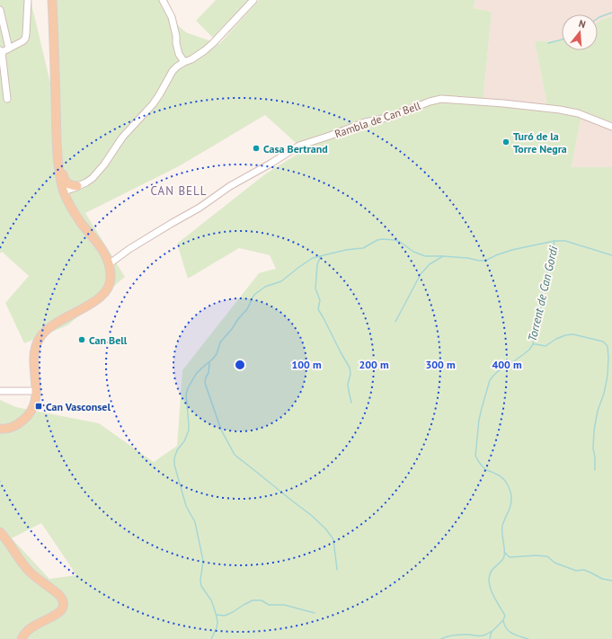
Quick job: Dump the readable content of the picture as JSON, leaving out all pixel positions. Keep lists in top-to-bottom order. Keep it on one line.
{"streets":{"street":["Rambla de Can Bell"]},"districts":["CAN BELL"],"water":["Torrent de Can Gordi"],"places":{"other":["Turó de la Torre Negra","Casa Bertrand","Can Bell"],"transit":["Can Vasconsel"]},"north":"top","rings":["100 m","200 m","300 m","400 m"]}
